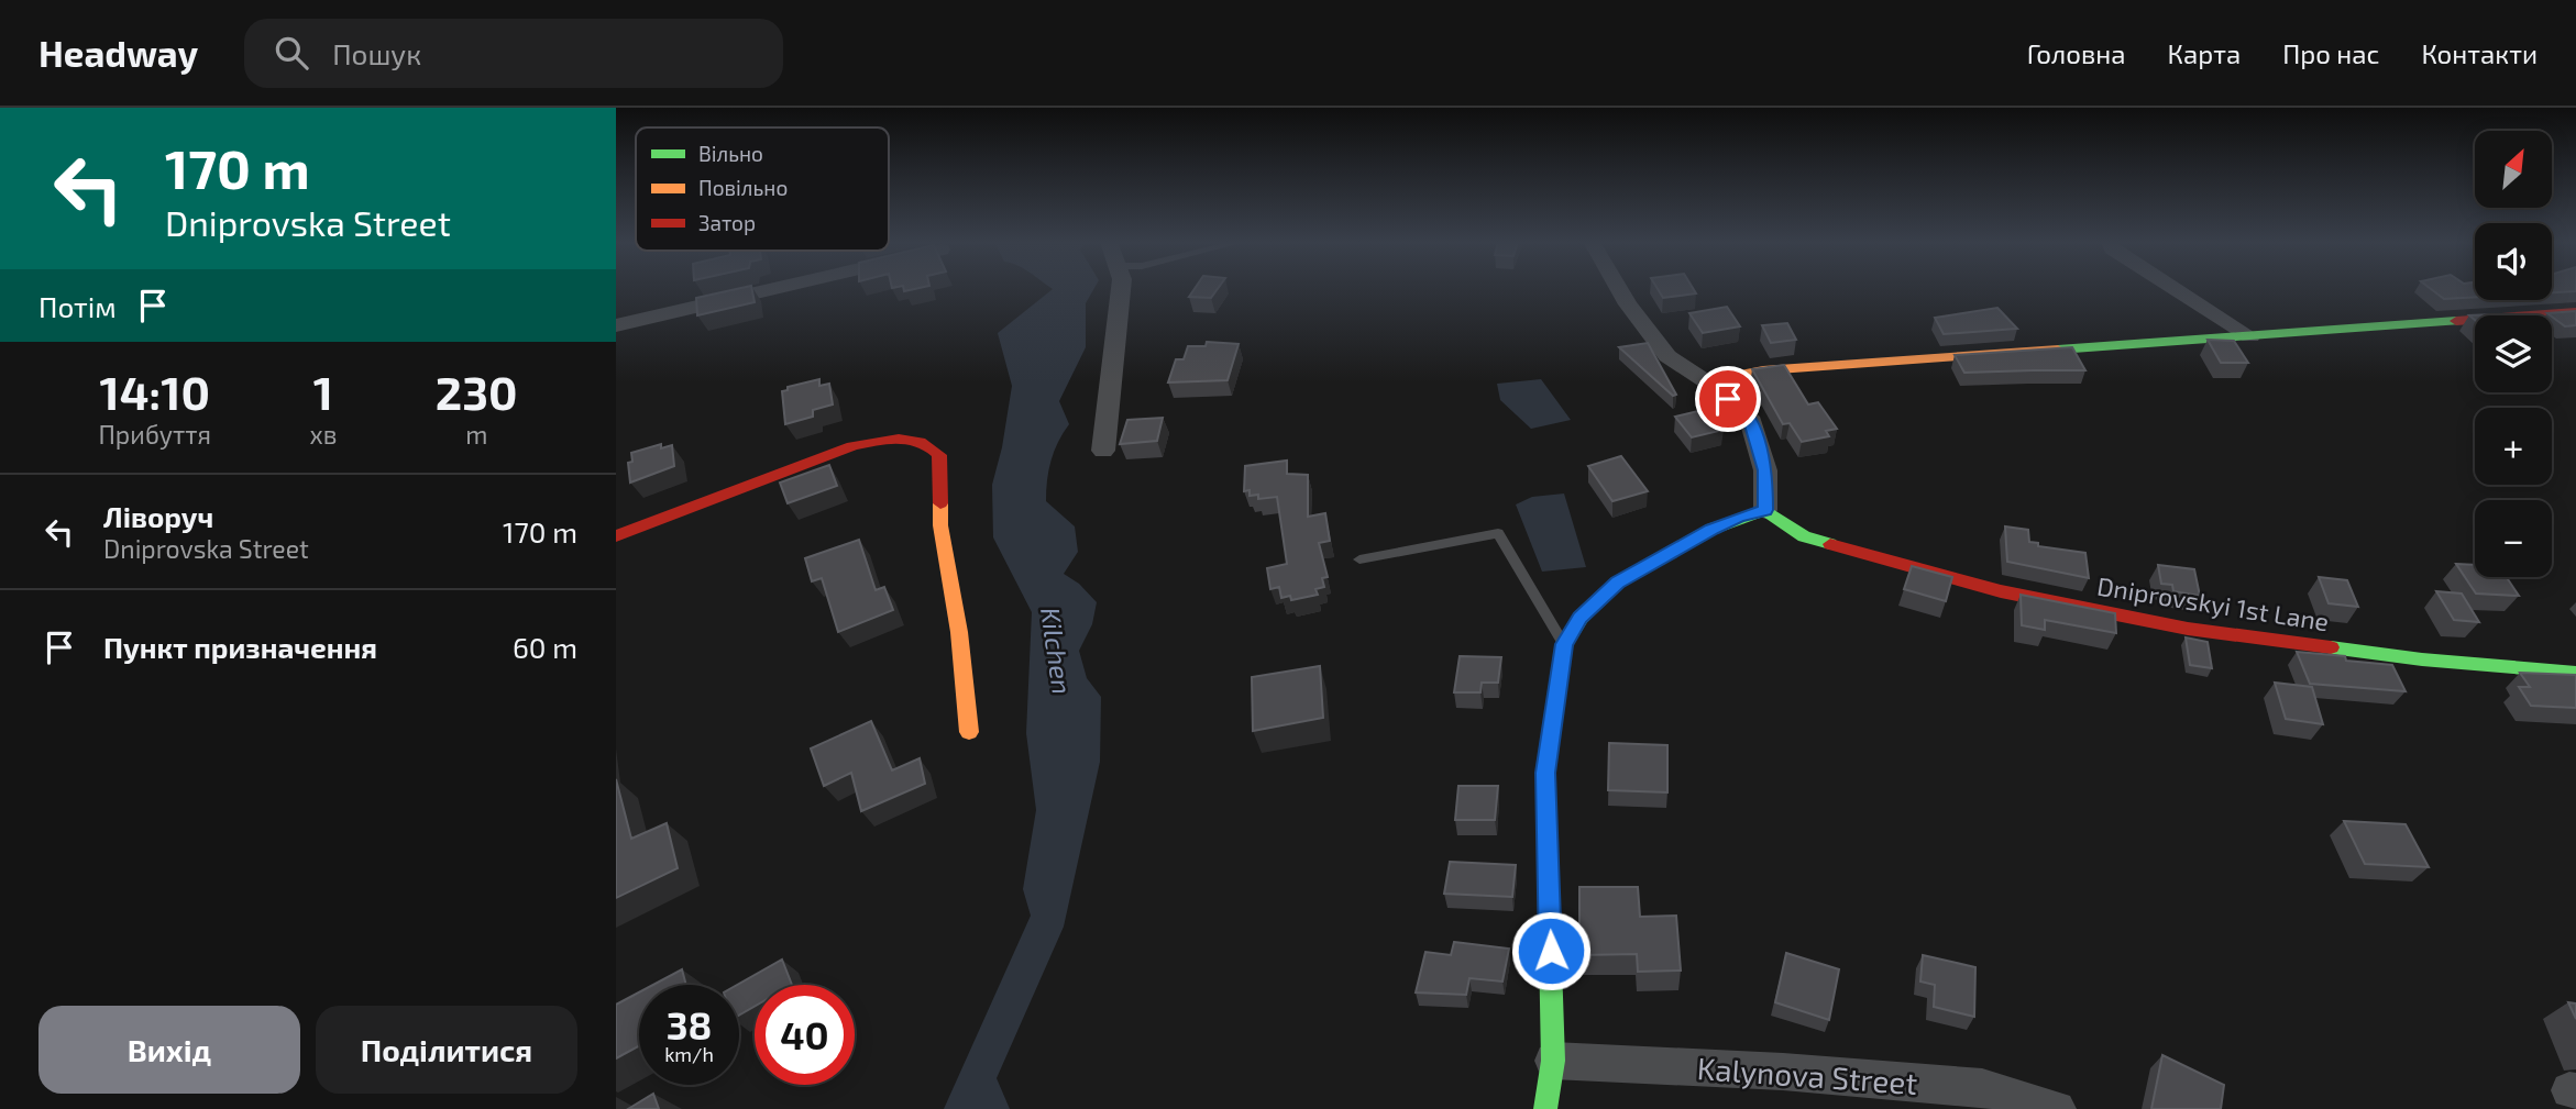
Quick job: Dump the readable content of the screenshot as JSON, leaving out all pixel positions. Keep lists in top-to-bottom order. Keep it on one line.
{"streets":{"street":["Dniprovskyi 1st Lane","Kalynova Street"]},"water":["Kilchen"],"legend":["Вільно","Повільно","Затор"],"north":"top right","page":{"header":"Headway","search":"Пошук","nav":["Головна","Карта","Про нас","Контакти"],"turn":["170 m","Dniprovska Street"],"map_buttons":["+","−"],"then":"Потім","eta":["14:10","Прибуття","1","хв","230","m"],"list":[{"name":"Ліворуч","note":"Dniprovska Street","value":"170 m"},{"name":"Пункт призначення","value":"60 m"}],"speed":"38 km/h","limit":"40","buttons":["Вихід","Поділитися"]}}
